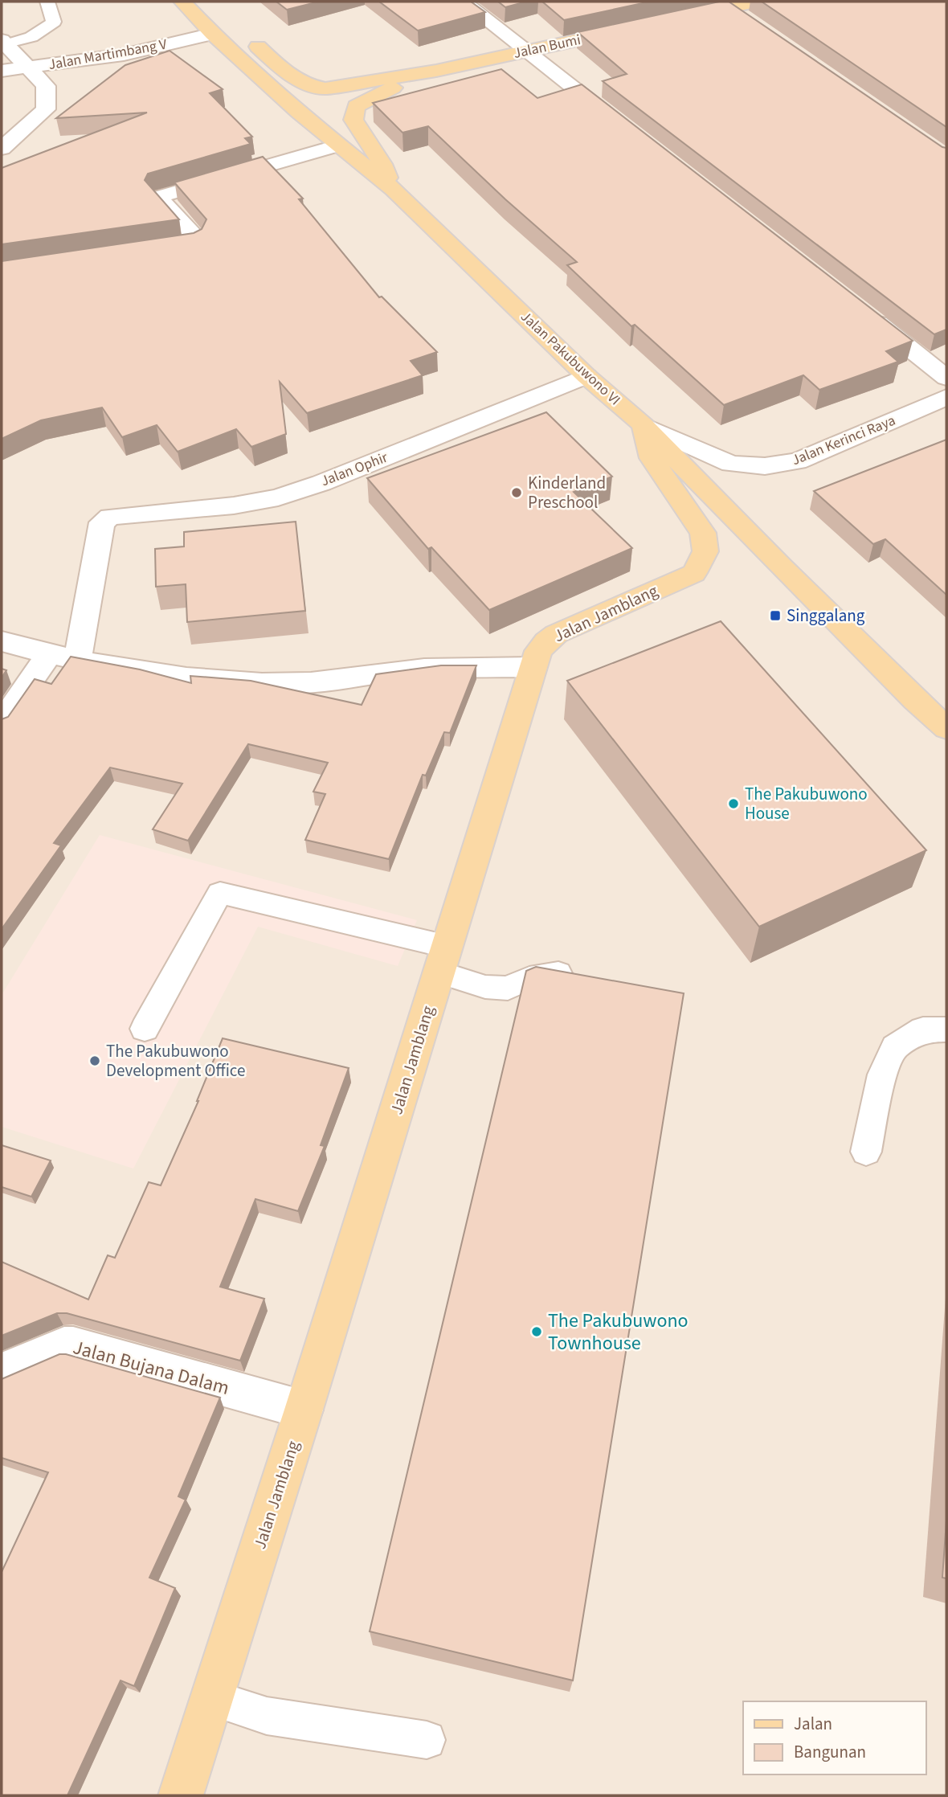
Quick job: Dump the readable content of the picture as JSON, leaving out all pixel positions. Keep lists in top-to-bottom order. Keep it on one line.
{"streets":{"main road":["Jalan Bumi","Jalan Pakubuwono VI","Jalan Jamblang"],"street":["Jalan Martimbang V","Jalan Kerinci Raya","Jalan Ophir","Jalan Bujana Dalam"]},"crossings":[["Jalan Martimbang V","Jalan Pakubuwono VI"],["Jalan Pakubuwono VI","Jalan Kerinci Raya"],["Jalan Pakubuwono VI","Jalan Ophir"],["Jalan Pakubuwono VI","Jalan Jamblang"],["Jalan Kerinci Raya","Jalan Jamblang"],["Jalan Jamblang","Jalan Bujana Dalam"]],"places":{"other":["Kinderland Preschool","The Pakubuwono House","The Pakubuwono Development Office","The Pakubuwono Townhouse"],"transit":["Singgalang"]},"legend":["Jalan","Bangunan"]}
